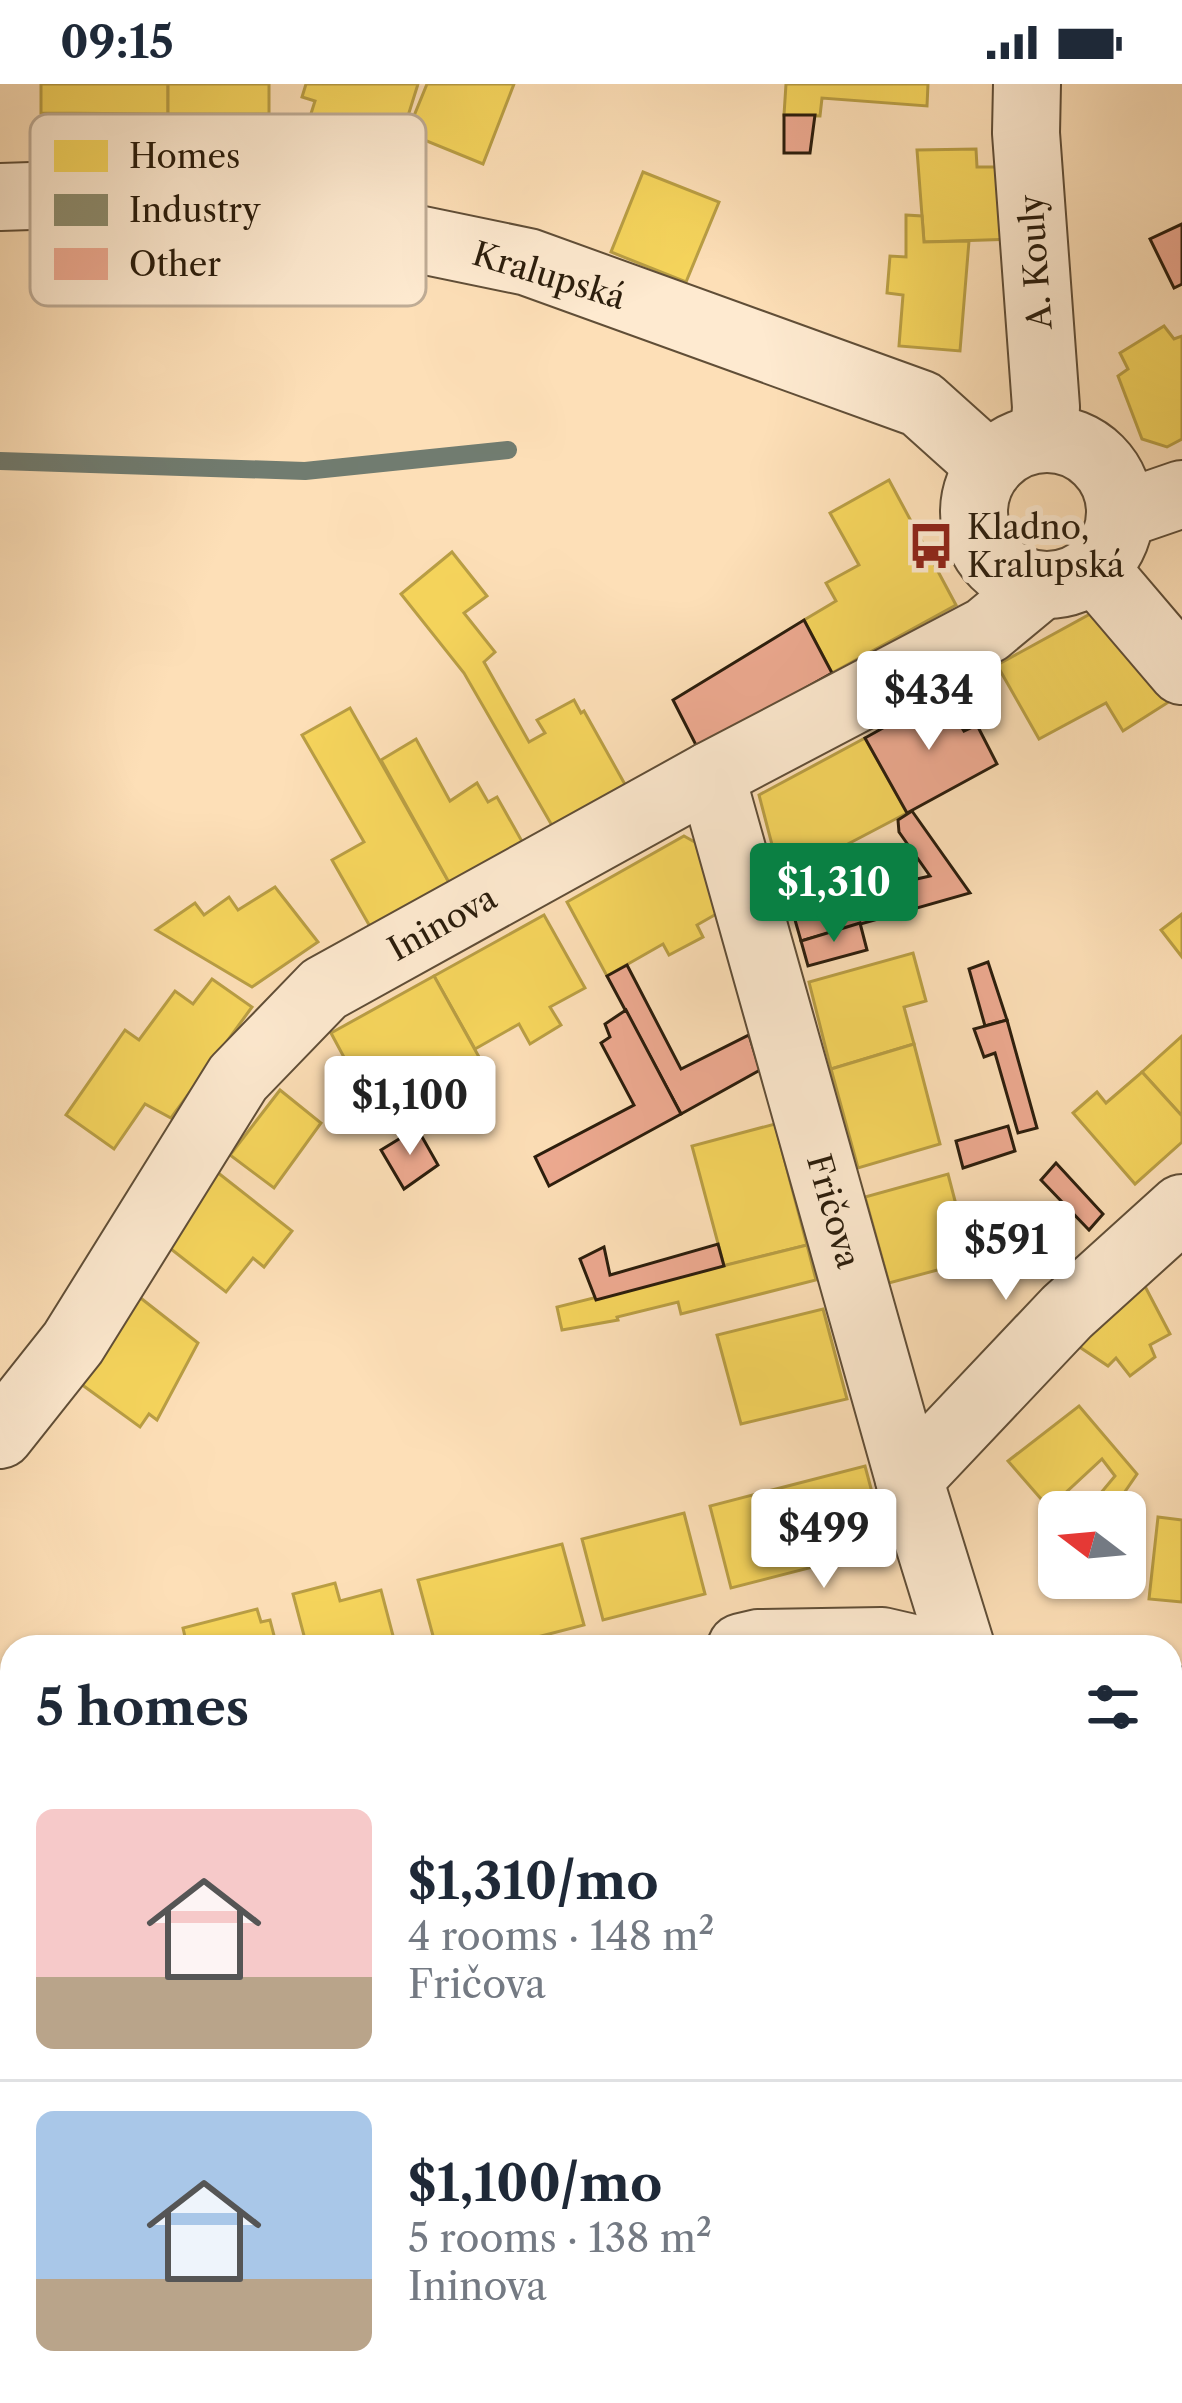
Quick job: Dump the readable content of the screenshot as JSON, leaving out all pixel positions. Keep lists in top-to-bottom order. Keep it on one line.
{"streets":{"street":["A. Kouly","Kralupská","Ininova","Fričova"]},"crossings":[["A. Kouly","Kralupská"],["A. Kouly","Ininova"],["Kralupská","Ininova"],["Ininova","Fričova"]],"places":{"bus stop":["Kladno, Kralupská"]},"legend":["Homes","Industry","Other"],"north":"left","page":{"status":"09:15","price":["$434","$1,310","$1,100","$591","$499"],"heading":"5 homes","list":[{"name":"$1,310/mo","note":"4 rooms · 148 m² · Fričova"},{"name":"$1,100/mo","note":"5 rooms · 138 m² · Ininova"}]}}
